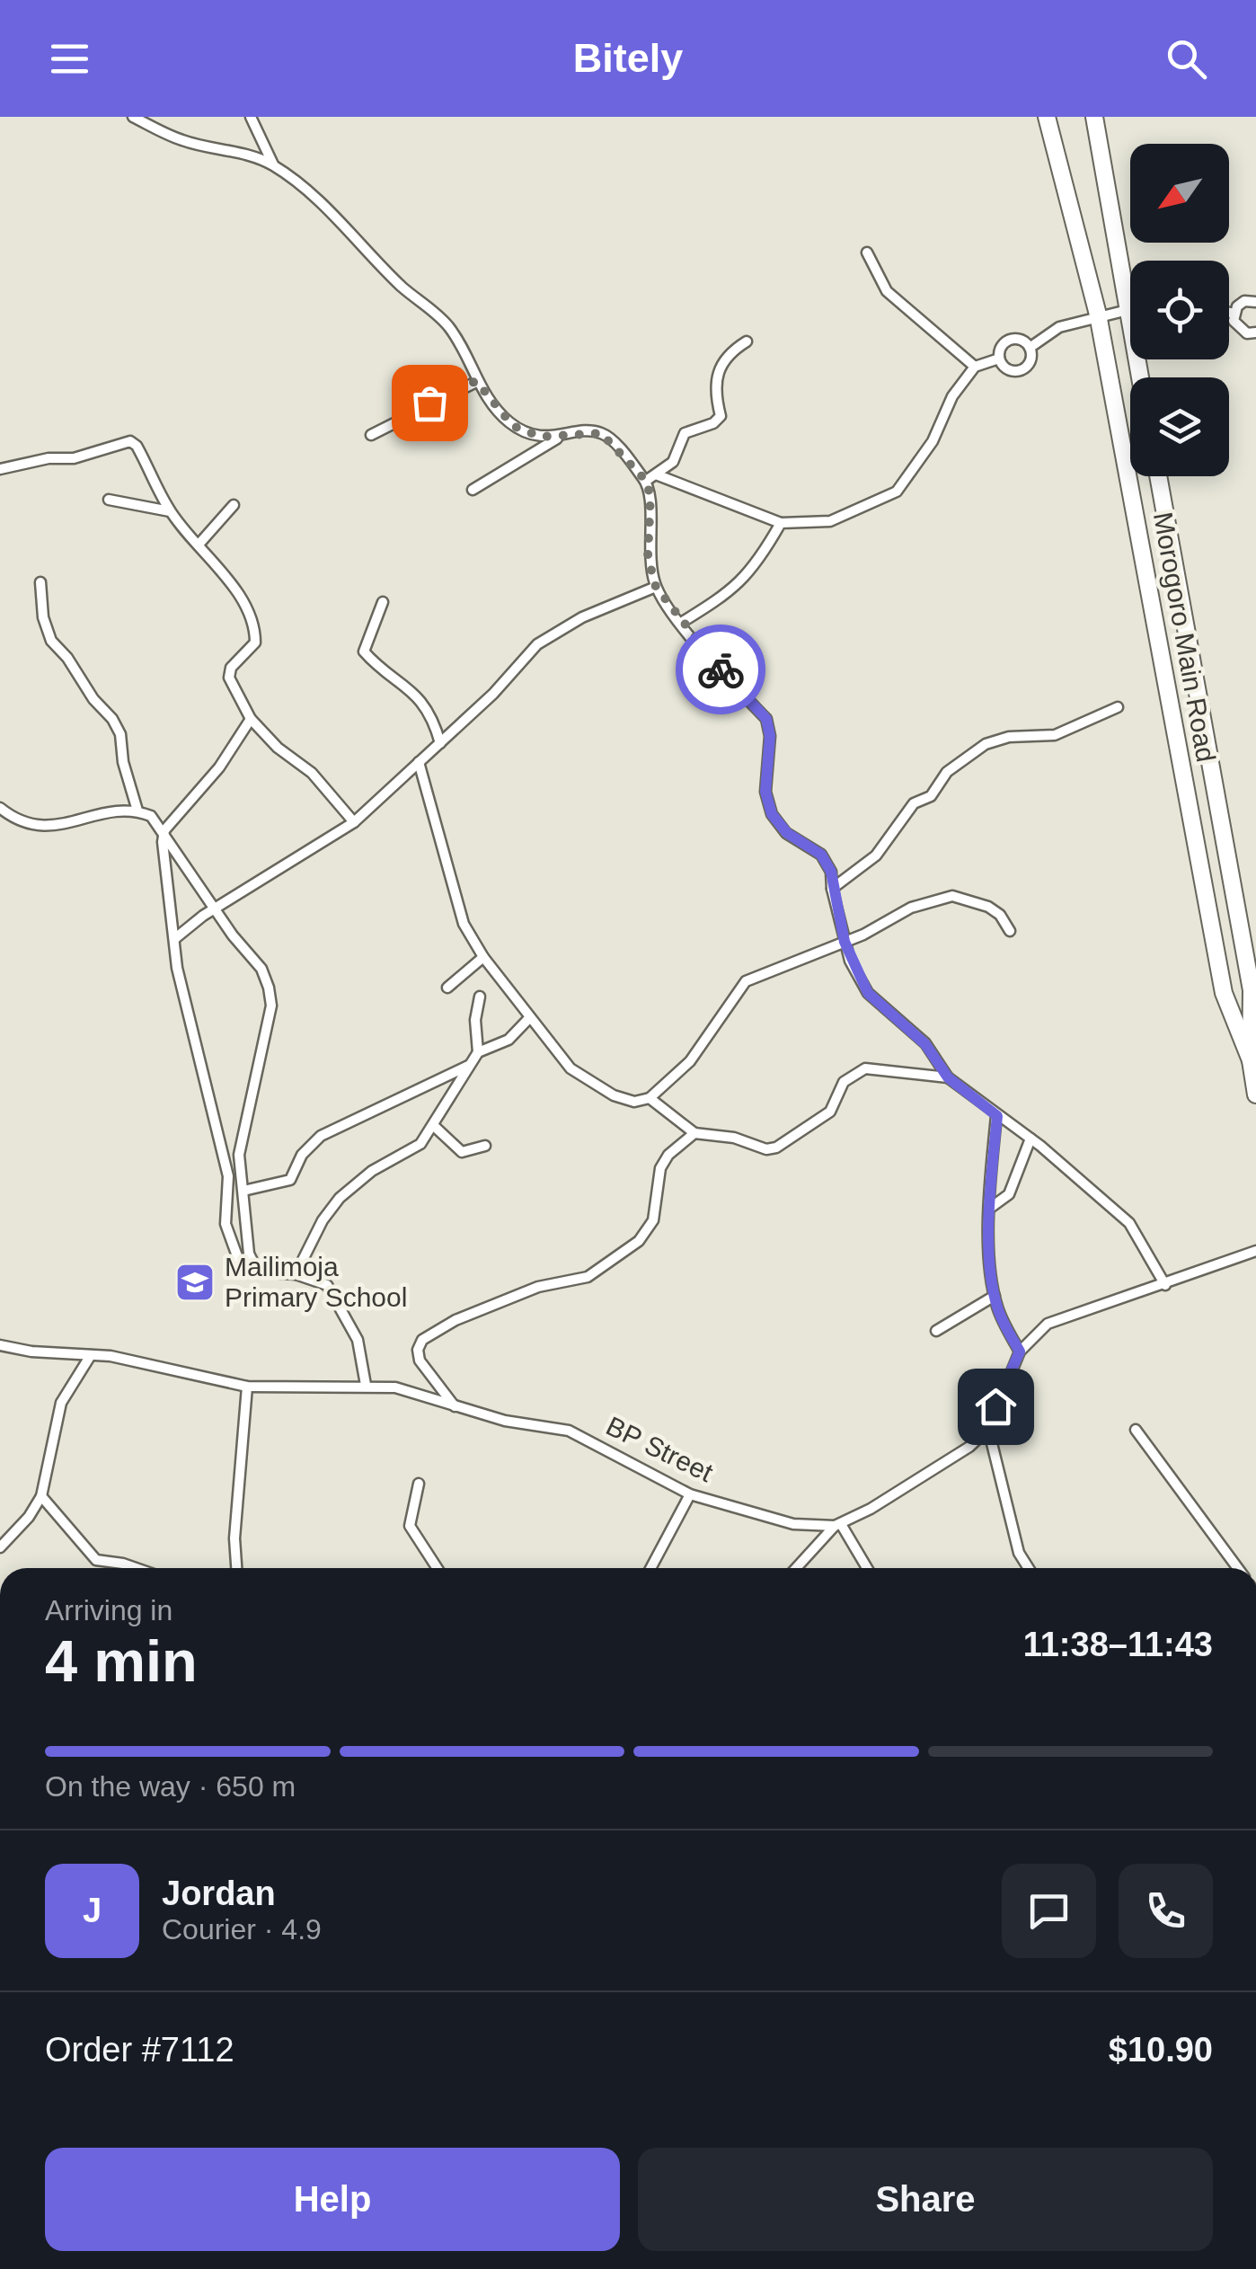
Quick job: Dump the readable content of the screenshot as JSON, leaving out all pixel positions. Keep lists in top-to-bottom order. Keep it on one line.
{"streets":{"highway":["Morogoro Main Road"],"street":["BP Street"]},"places":{"school or university":["Mailimoja Primary School"]},"north":"bottom left","page":{"header":"Bitely","heading":["4 min","Arriving in","11:38–11:43"],"panel":["Jordan","Courier · 4.9","Order #7112","$10.90"],"bar":"On the way · 650 m","round":"J","buttons":["Help","Share"]}}
